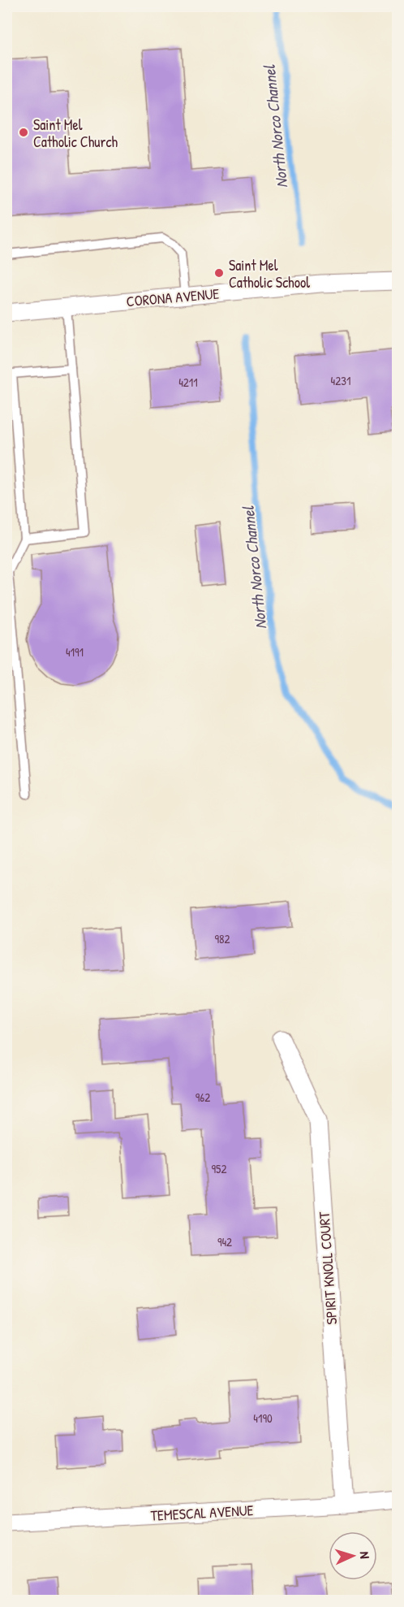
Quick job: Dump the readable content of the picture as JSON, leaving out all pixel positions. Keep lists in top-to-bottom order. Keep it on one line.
{"streets":{"street":["CORONA AVENUE","SPIRIT KNOLL COURT","TEMESCAL AVENUE"]},"crossings":[["SPIRIT KNOLL COURT","TEMESCAL AVENUE"]],"water":["North Norco Channel"],"places":["Saint Mel Catholic Church","Saint Mel Catholic School"],"house_numbers":["4231","4211","4191","982","962","952","942","4190"],"north":"right"}
